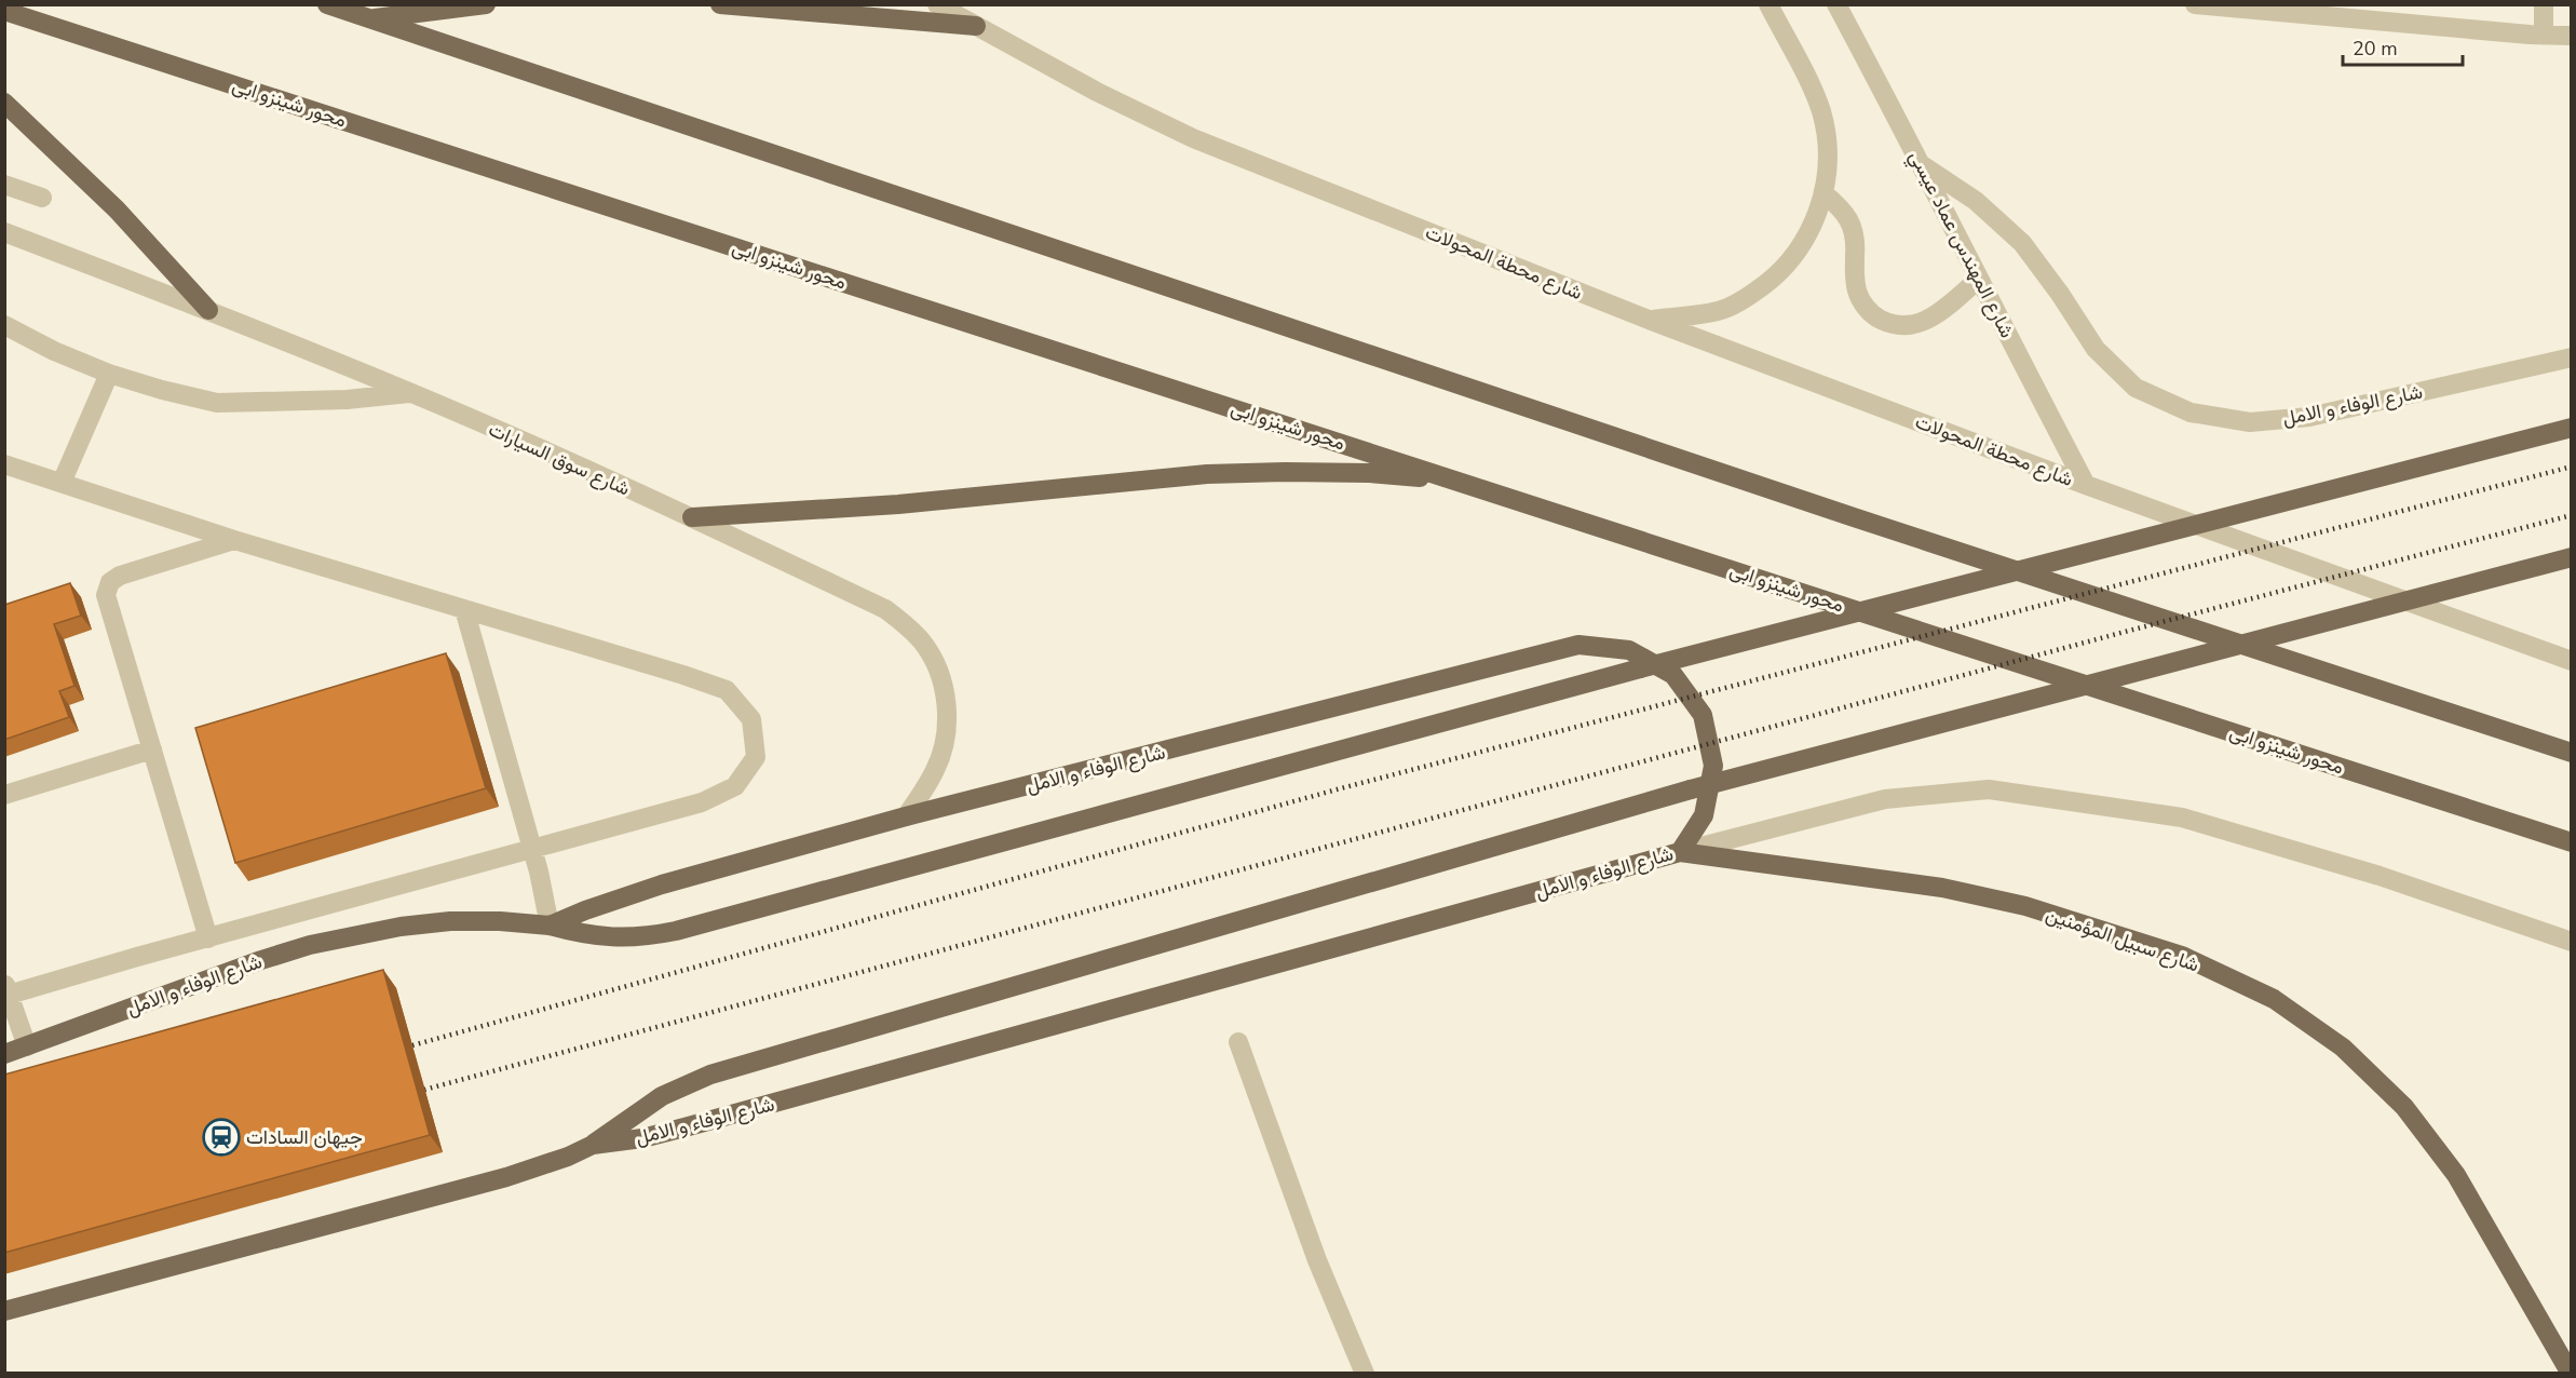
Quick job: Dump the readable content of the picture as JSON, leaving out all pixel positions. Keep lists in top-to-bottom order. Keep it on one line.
{"streets":{"main road":["محور شينزو ابى","شارع الوفاء و الامل","شارع سبيل المؤمنين"],"street":["شارع المهندس عماد عيسي","شارع محطة المحولات","شارع سوق السيارات"]},"crossings":[["شارع المهندس عماد عيسي","شارع محطة المحولات"],["شارع المهندس عماد عيسي","شارع الوفاء و الامل"],["شارع الوفاء و الامل","شارع سوق السيارات"],["شارع الوفاء و الامل","شارع سبيل المؤمنين"]],"places":{"station":["جيهان السادات"]},"scale_bar":"20 m"}
